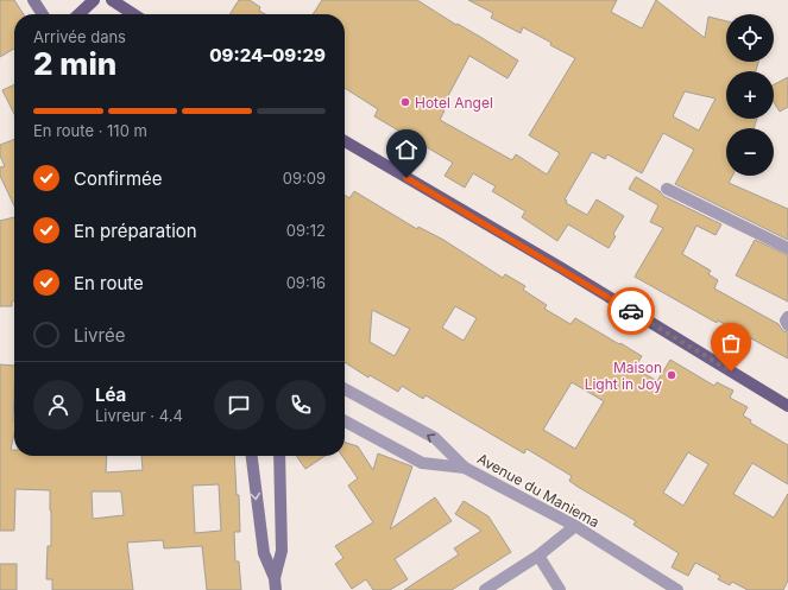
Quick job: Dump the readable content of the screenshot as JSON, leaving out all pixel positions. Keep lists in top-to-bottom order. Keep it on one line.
{"streets":{"street":["Avenue du Maniema"]},"places":["Hotel Angel","Maison Light in Joy"],"page":{"map_buttons":["+","−"],"heading":["2 min","Arrivée dans","09:24–09:29"],"panel":["Léa","Livreur · 4.4"],"bar":"En route · 110 m","list":[["Confirmée","09:09"],["En préparation","09:12"],["En route","09:16"],"Livrée"]}}
